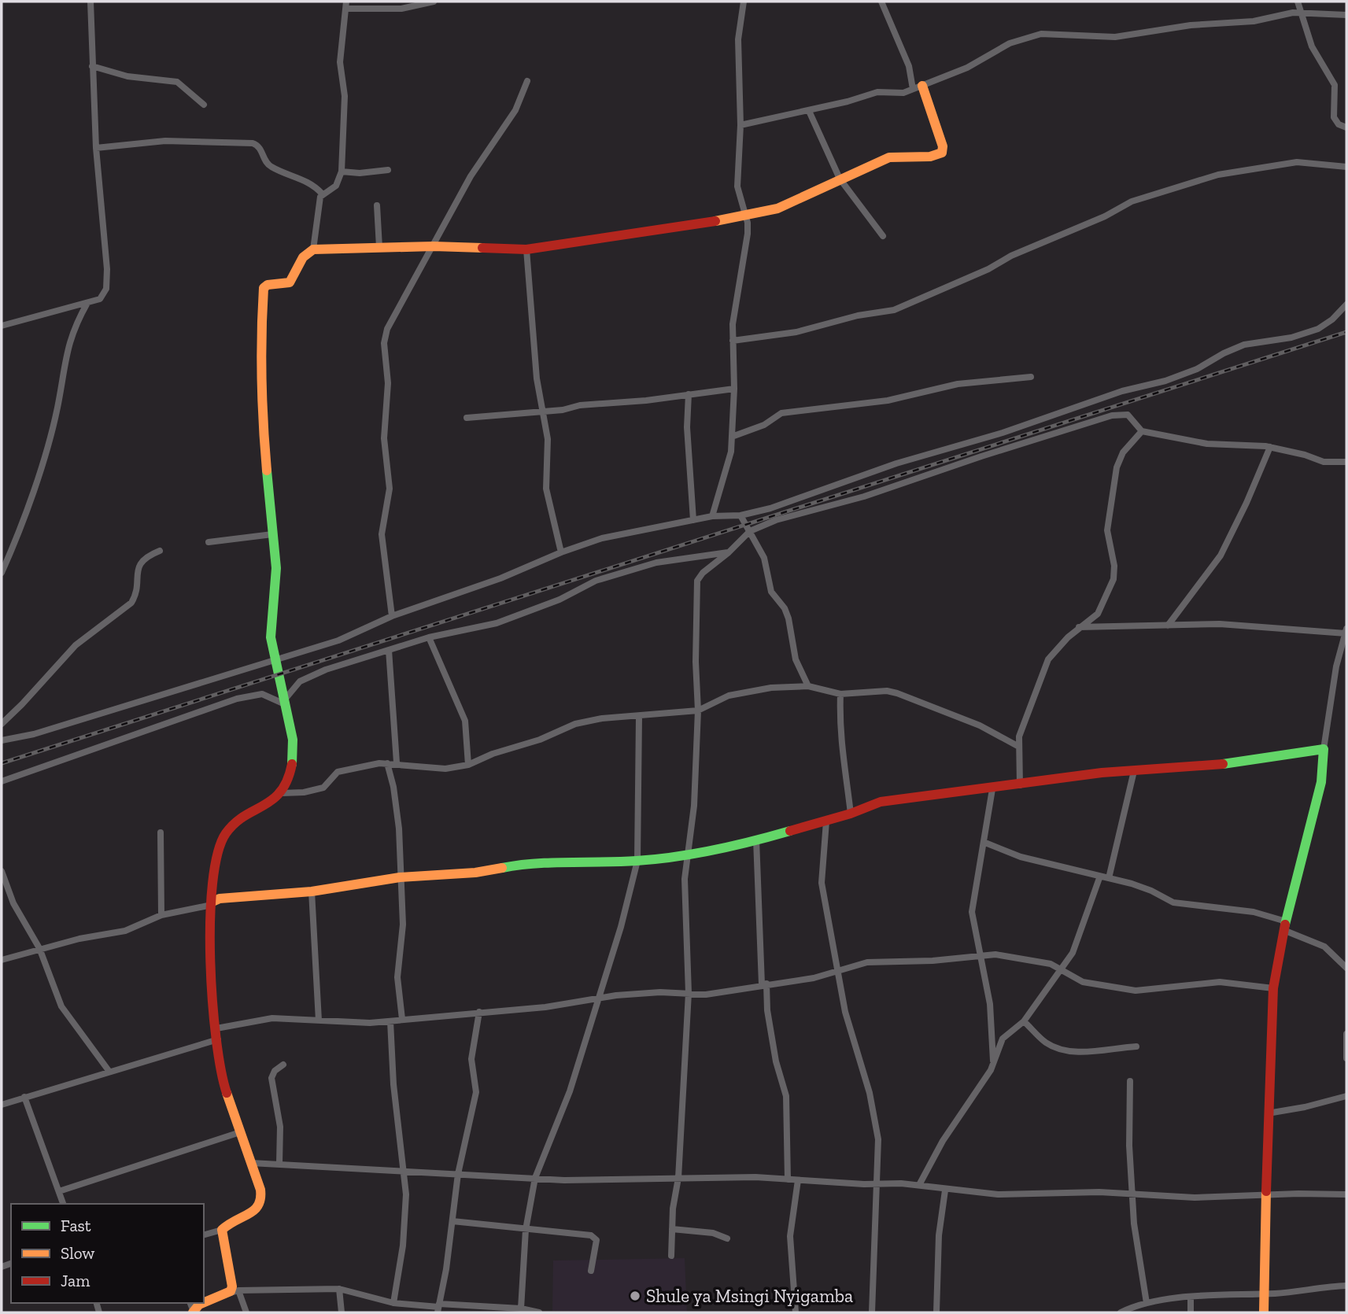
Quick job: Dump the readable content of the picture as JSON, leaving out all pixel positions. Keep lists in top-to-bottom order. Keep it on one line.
{"places":["Shule ya Msingi Nyigamba"],"legend":["Fast","Slow","Jam"]}
